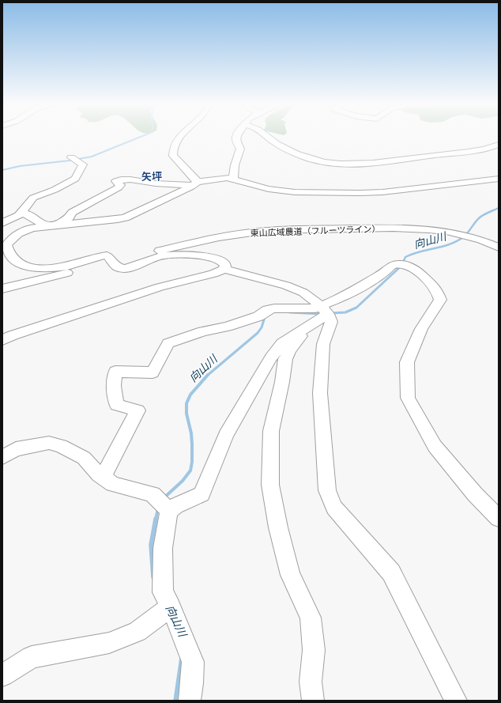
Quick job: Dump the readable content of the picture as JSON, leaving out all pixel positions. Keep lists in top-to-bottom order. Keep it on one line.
{"streets":{"street":["東山広域農道（フルーツライン）"]},"districts":["矢坪"],"water":["向山川"]}
